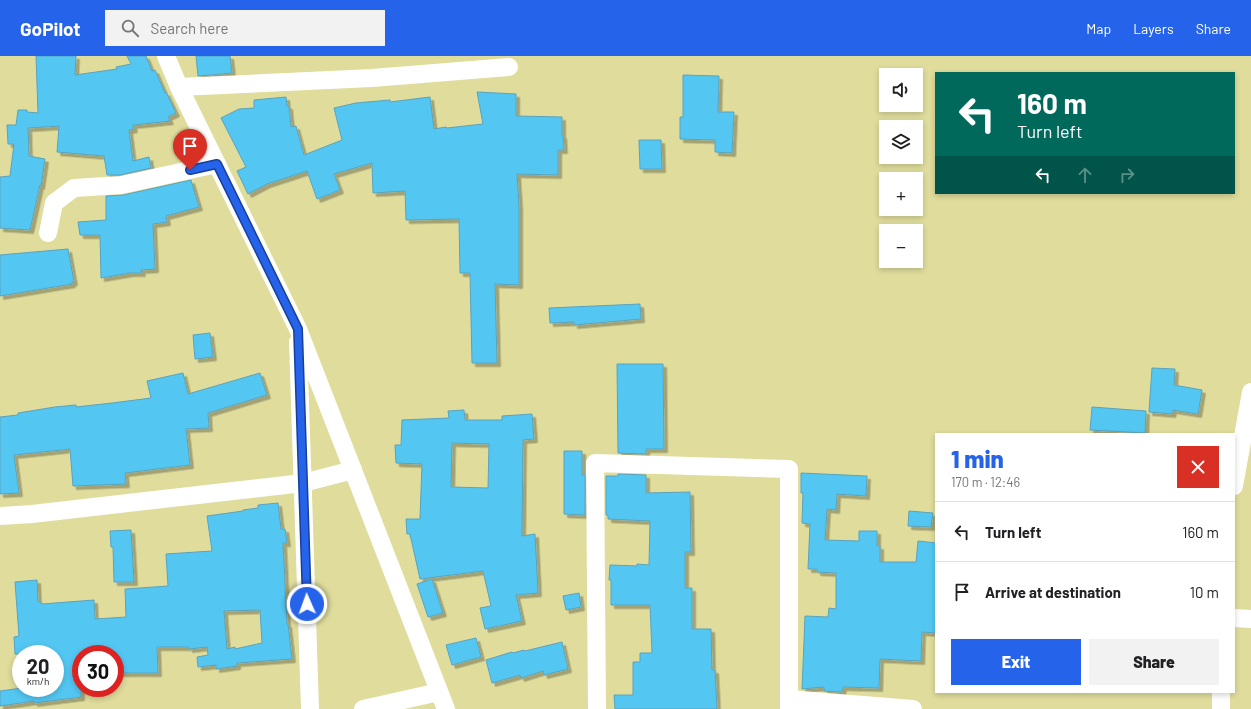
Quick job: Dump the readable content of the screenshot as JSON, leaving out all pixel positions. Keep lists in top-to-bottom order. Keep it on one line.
{"page":{"header":"GoPilot","search":"Search here","nav":["Map","Layers","Share"],"map_buttons":["+","−"],"turn":["160 m","Turn left"],"heading":["1 min","170 m · 12:46"],"list":[{"name":"Turn left","value":"160 m"},{"name":"Arrive at destination","value":"10 m"}],"buttons":["Exit","Share"],"speed":"20 km/h","limit":"30"}}
